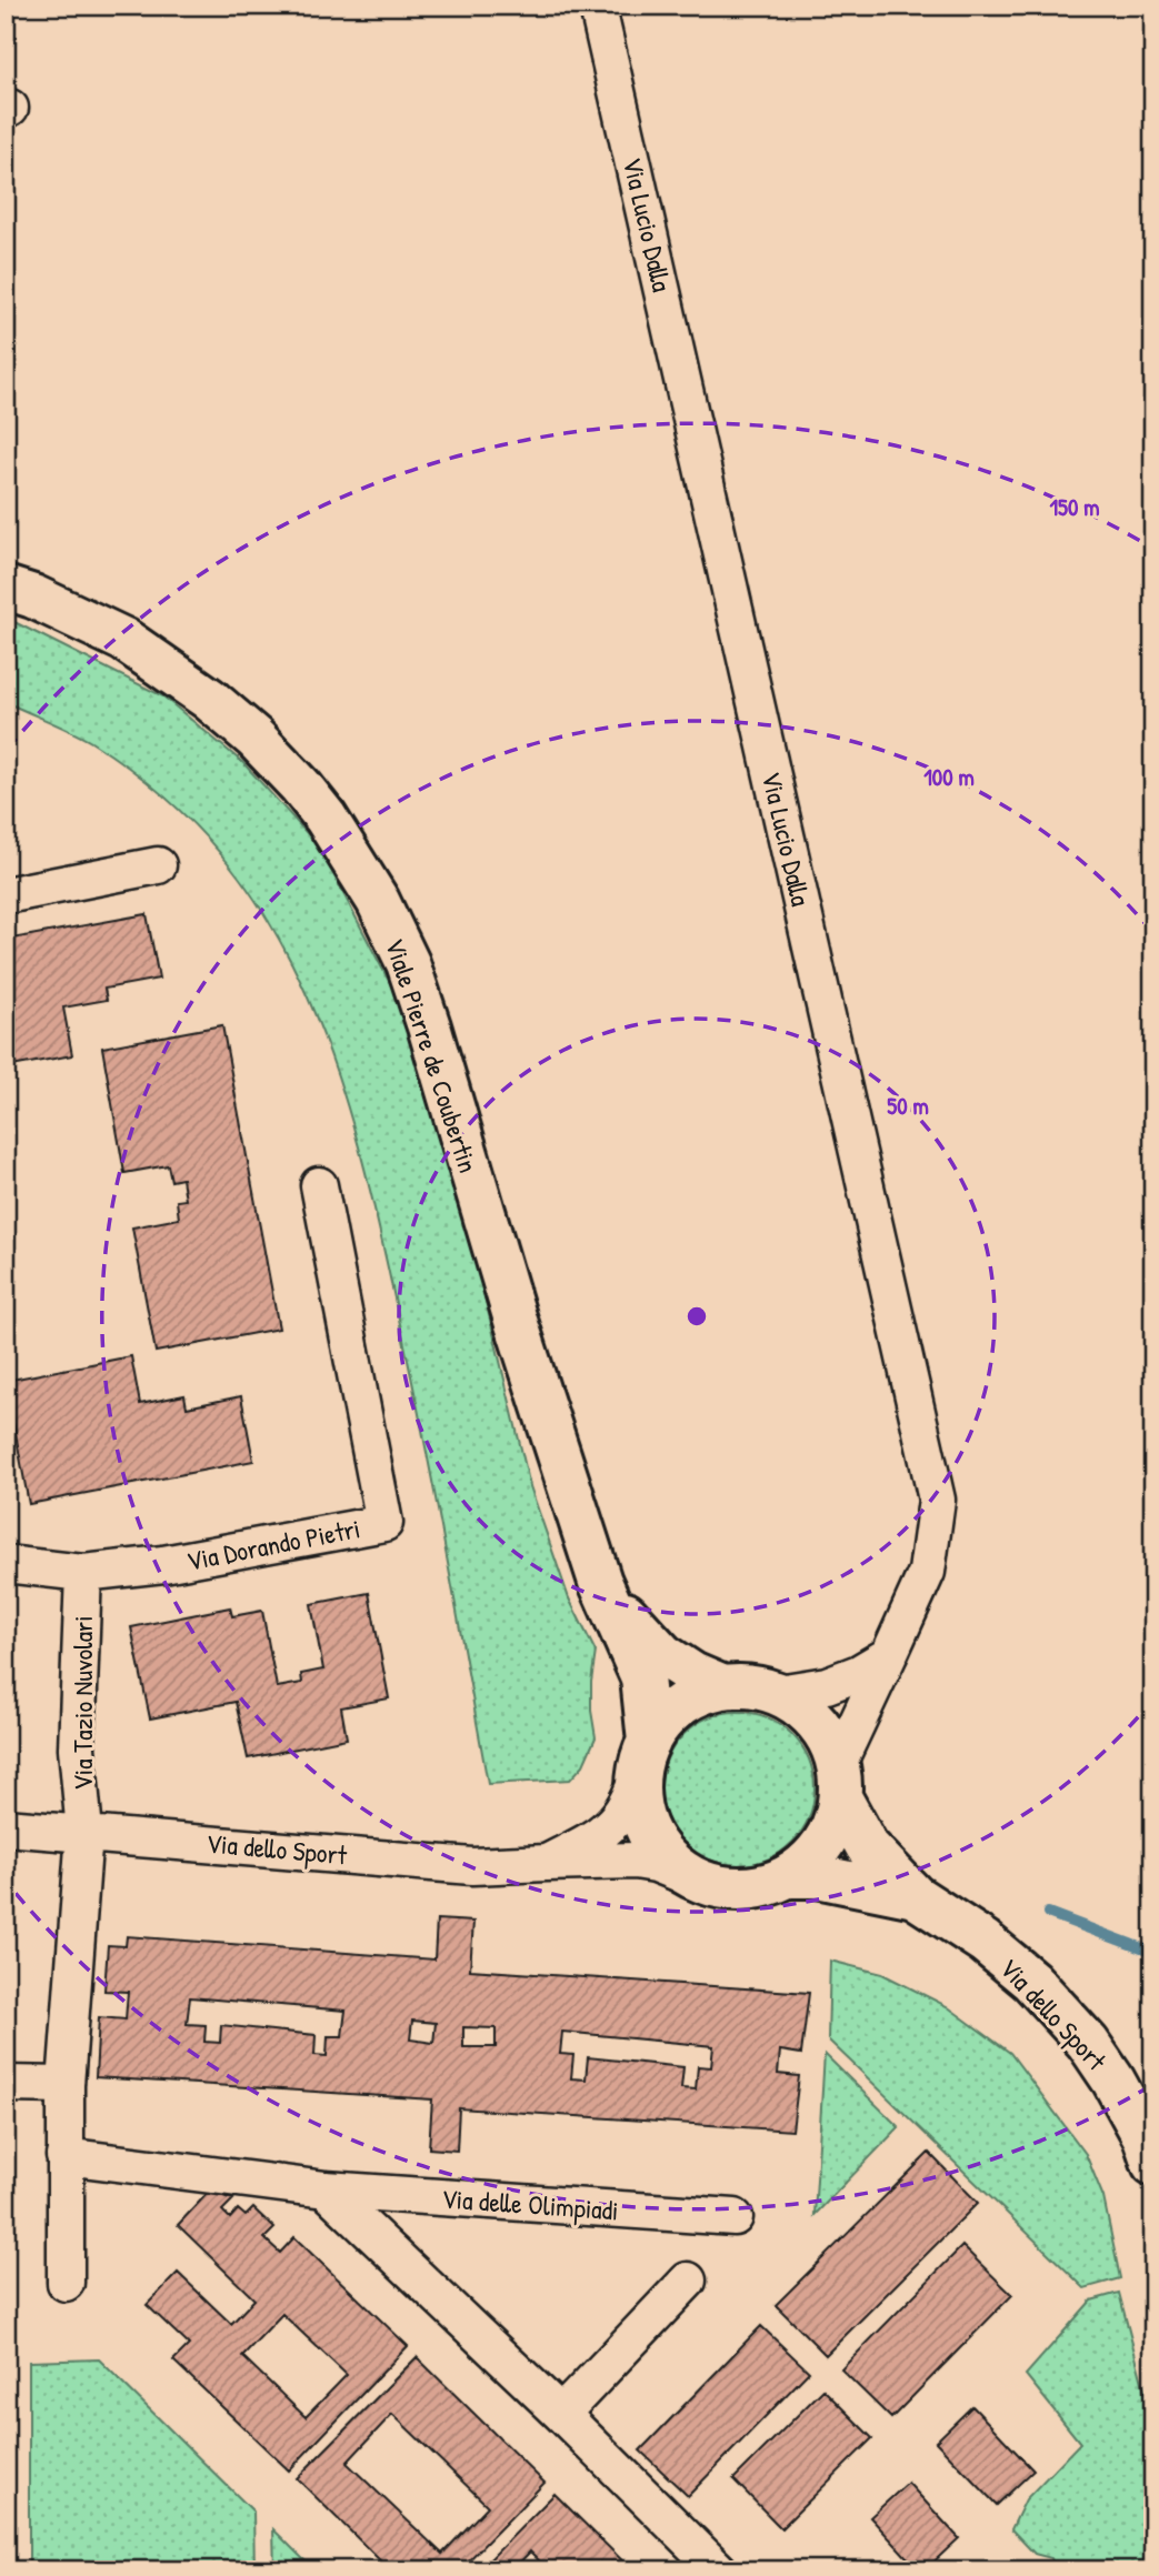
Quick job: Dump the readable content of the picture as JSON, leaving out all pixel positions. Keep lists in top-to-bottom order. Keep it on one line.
{"streets":{"street":["Via Lucio Dalla","Viale Pierre de Coubertin","Via Dorando Pietri","Via Tazio Nuvolari","Via dello Sport","Via delle Olimpiadi"]},"crossings":[["Via Lucio Dalla","Viale Pierre de Coubertin"],["Via Lucio Dalla","Via dello Sport"],["Viale Pierre de Coubertin","Via dello Sport"],["Via Dorando Pietri","Via Tazio Nuvolari"],["Via Tazio Nuvolari","Via dello Sport"]],"rings":["150 m","100 m","50 m"]}
